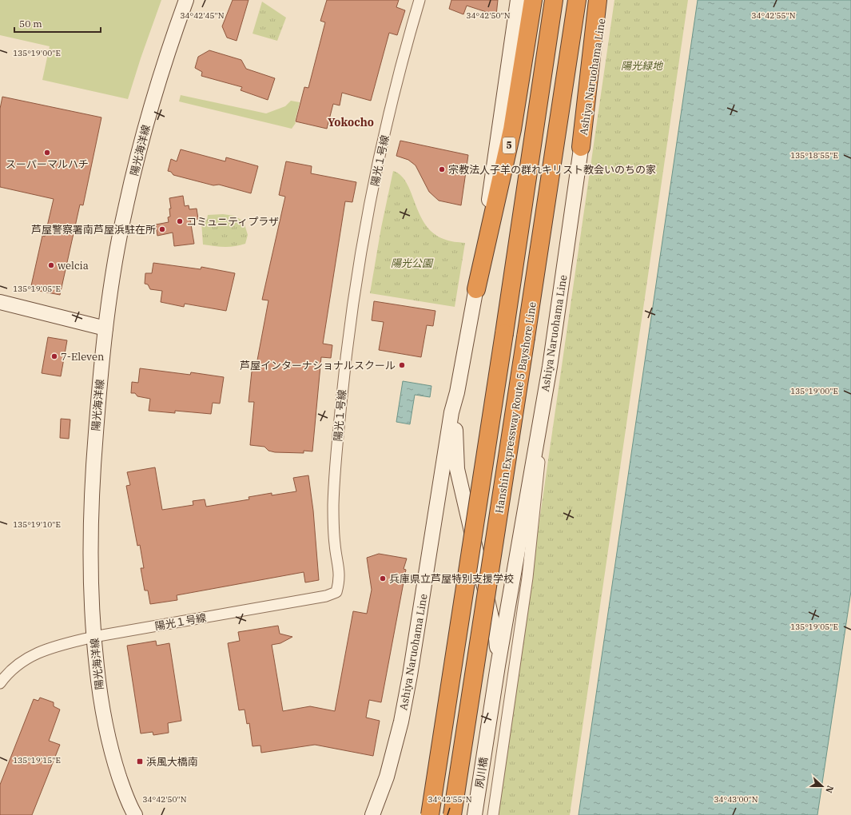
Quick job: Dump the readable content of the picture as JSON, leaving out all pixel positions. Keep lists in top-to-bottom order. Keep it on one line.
{"streets":{"highway":["5","Hanshin Expressway Route 5 Bayshore Line"],"main road":["Ashiya Naruohama Line","陽光海洋線","夙川橋"],"street":["陽光１号線"]},"crossings":[["Ashiya Naruohama Line","5"],["Ashiya Naruohama Line","夙川橋"],["陽光海洋線","陽光１号線"]],"districts":["Yokocho"],"parks":["陽光緑地","陽光公園"],"places":{"other":["スーパーマルハチ","宗教法人子羊の群れキリスト教会いのちの家","コミュニティプラザ","芦屋警察署南芦屋浜駐在所","welcia","7-Eleven","芦屋インターナショナルスクール","兵庫県立芦屋特別支援学校"],"transit":["浜風大橋南"]},"scale_bar":"50 m","north":"right","coordinates":["34°42'45\"N","34°42'50\"N","34°42'55\"N","135°19'00\"E","135°18'55\"E","135°19'05\"E","135°19'10\"E","135°19'15\"E","34°43'00\"N"]}
